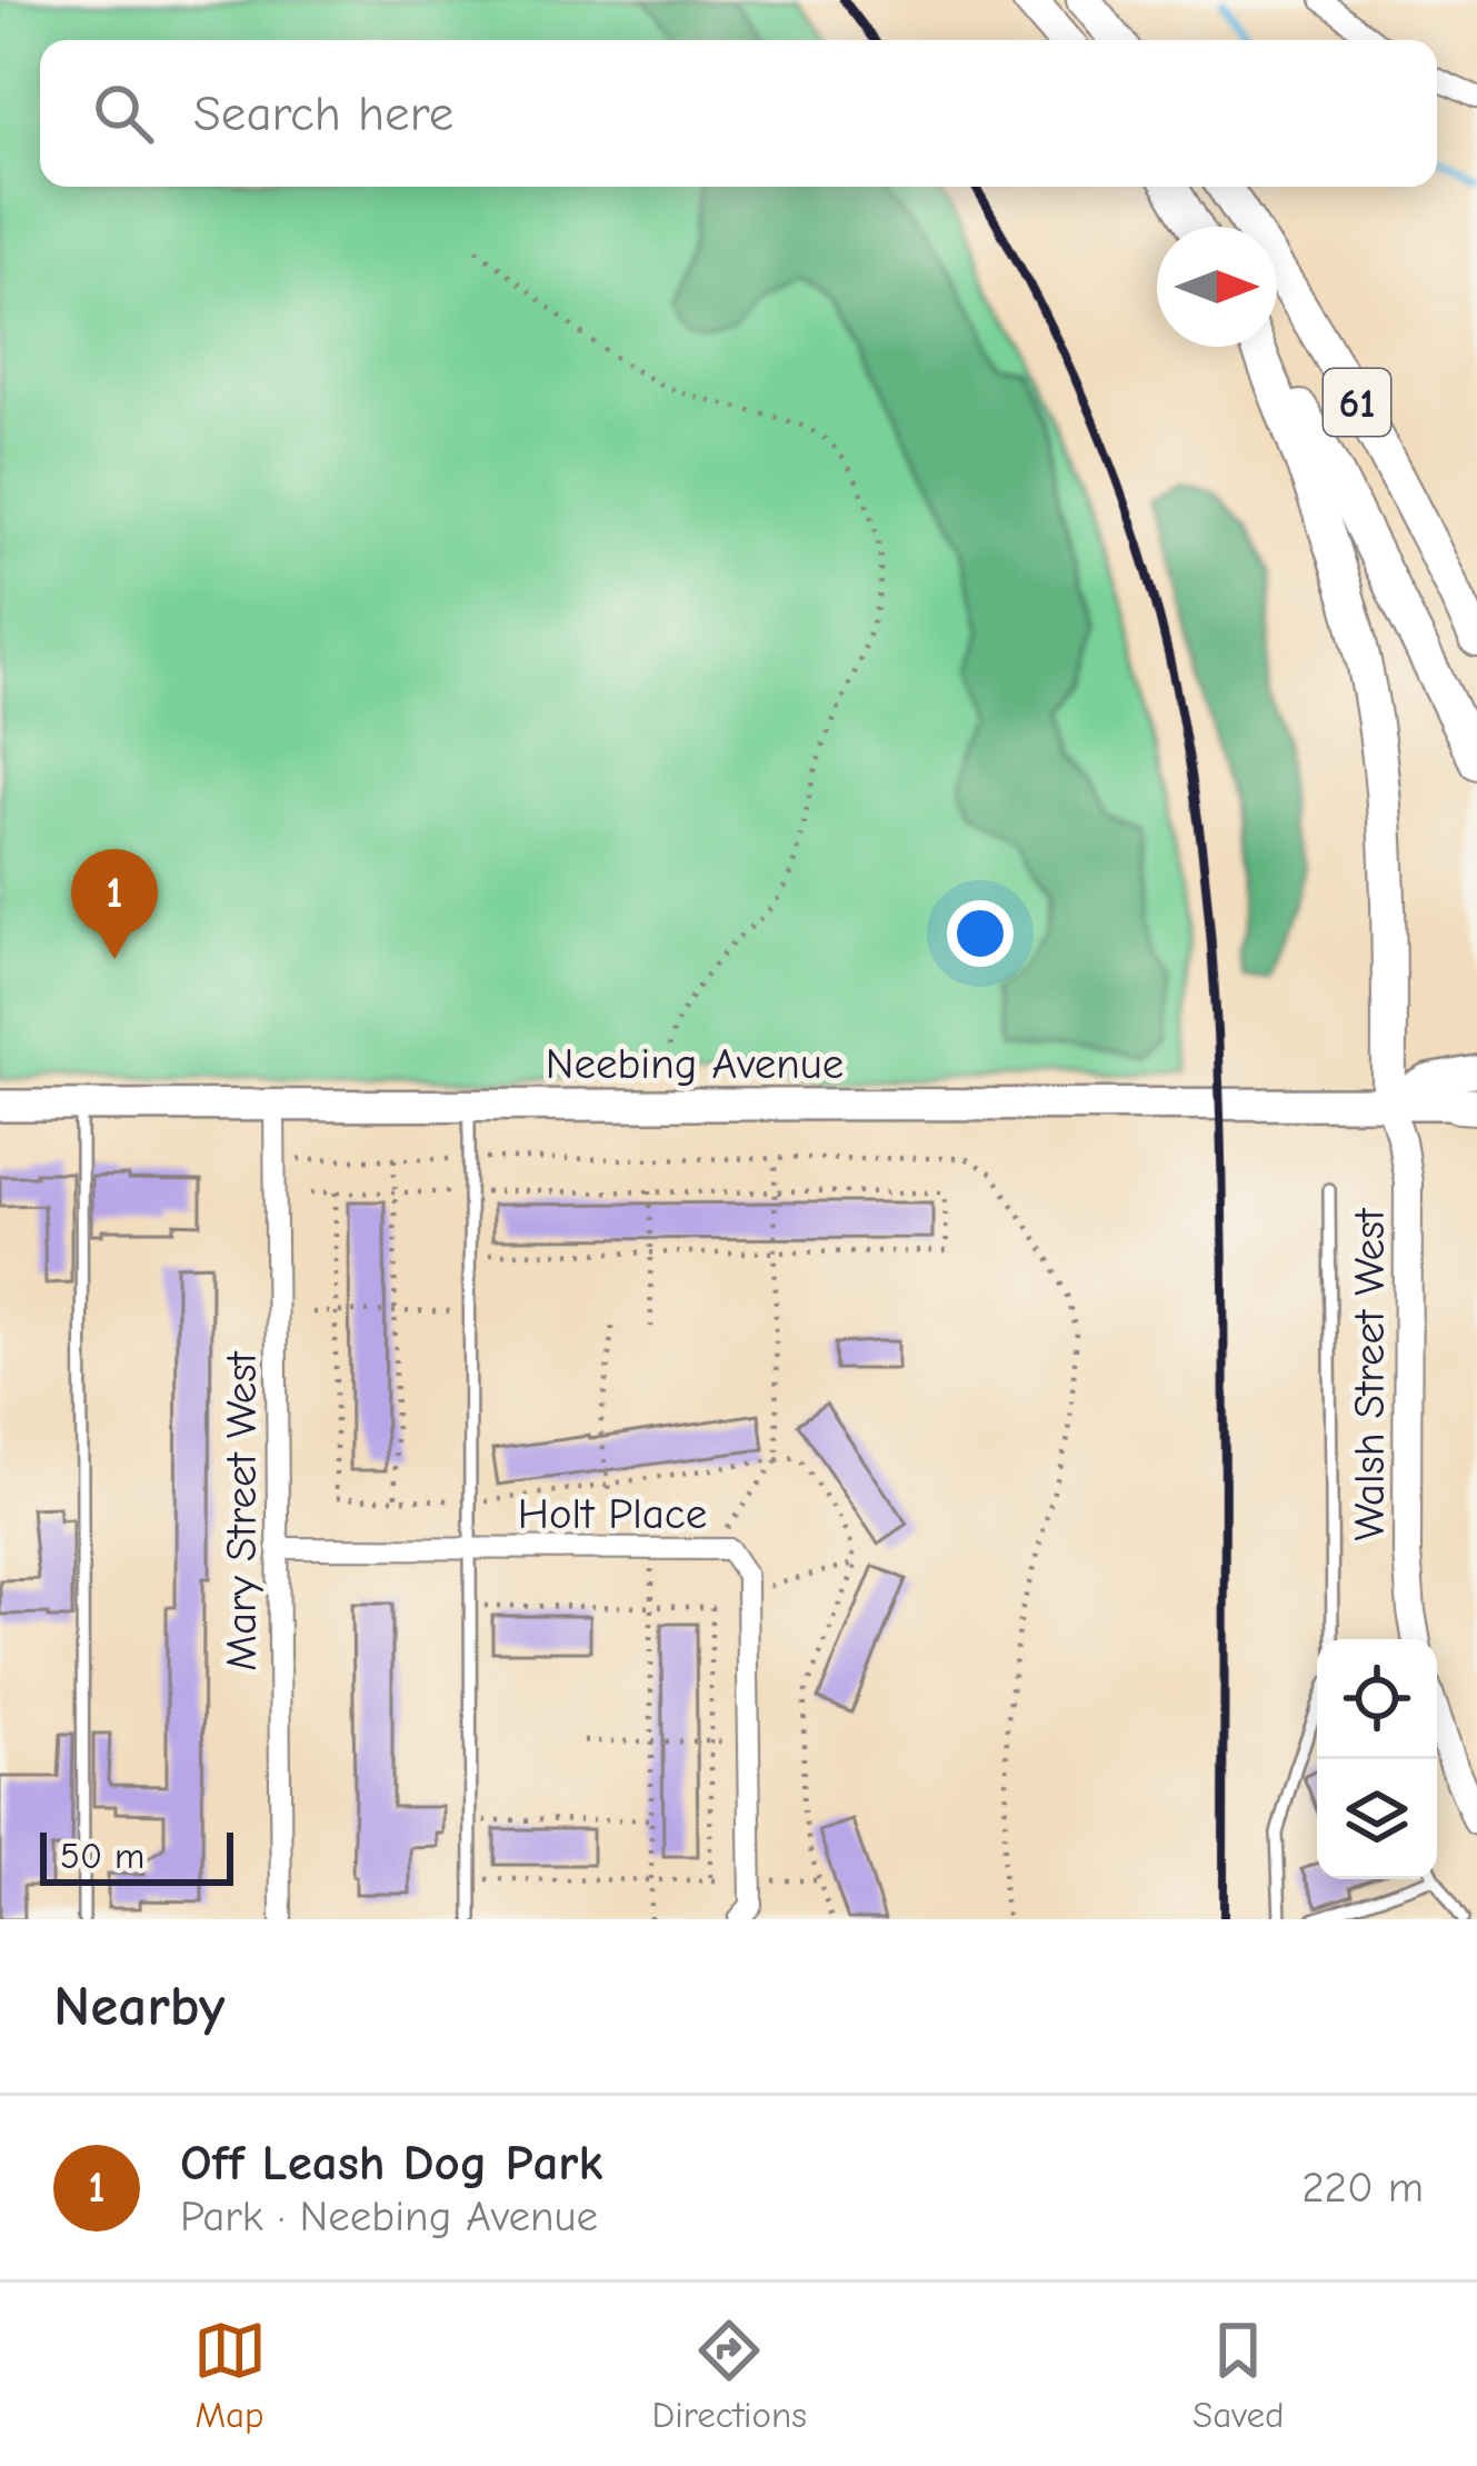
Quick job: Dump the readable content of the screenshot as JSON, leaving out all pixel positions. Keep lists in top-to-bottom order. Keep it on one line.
{"streets":{"highway":["61"],"main road":["Neebing Avenue"],"street":["Walsh Street West","Mary Street West","Holt Place"]},"crossings":[["Neebing Avenue","Walsh Street West"],["Neebing Avenue","Mary Street West"],["Mary Street West","Holt Place"]],"scale_bar":"50 m","north":"right","page":{"search":"Search here","pins":"1","scale":"50 m","heading":"Nearby","list":[{"mark":"1","name":"Off Leash Dog Park","note":"Park · Neebing Avenue","value":"220 m"}],"nav":["Map","Directions","Saved"]}}
